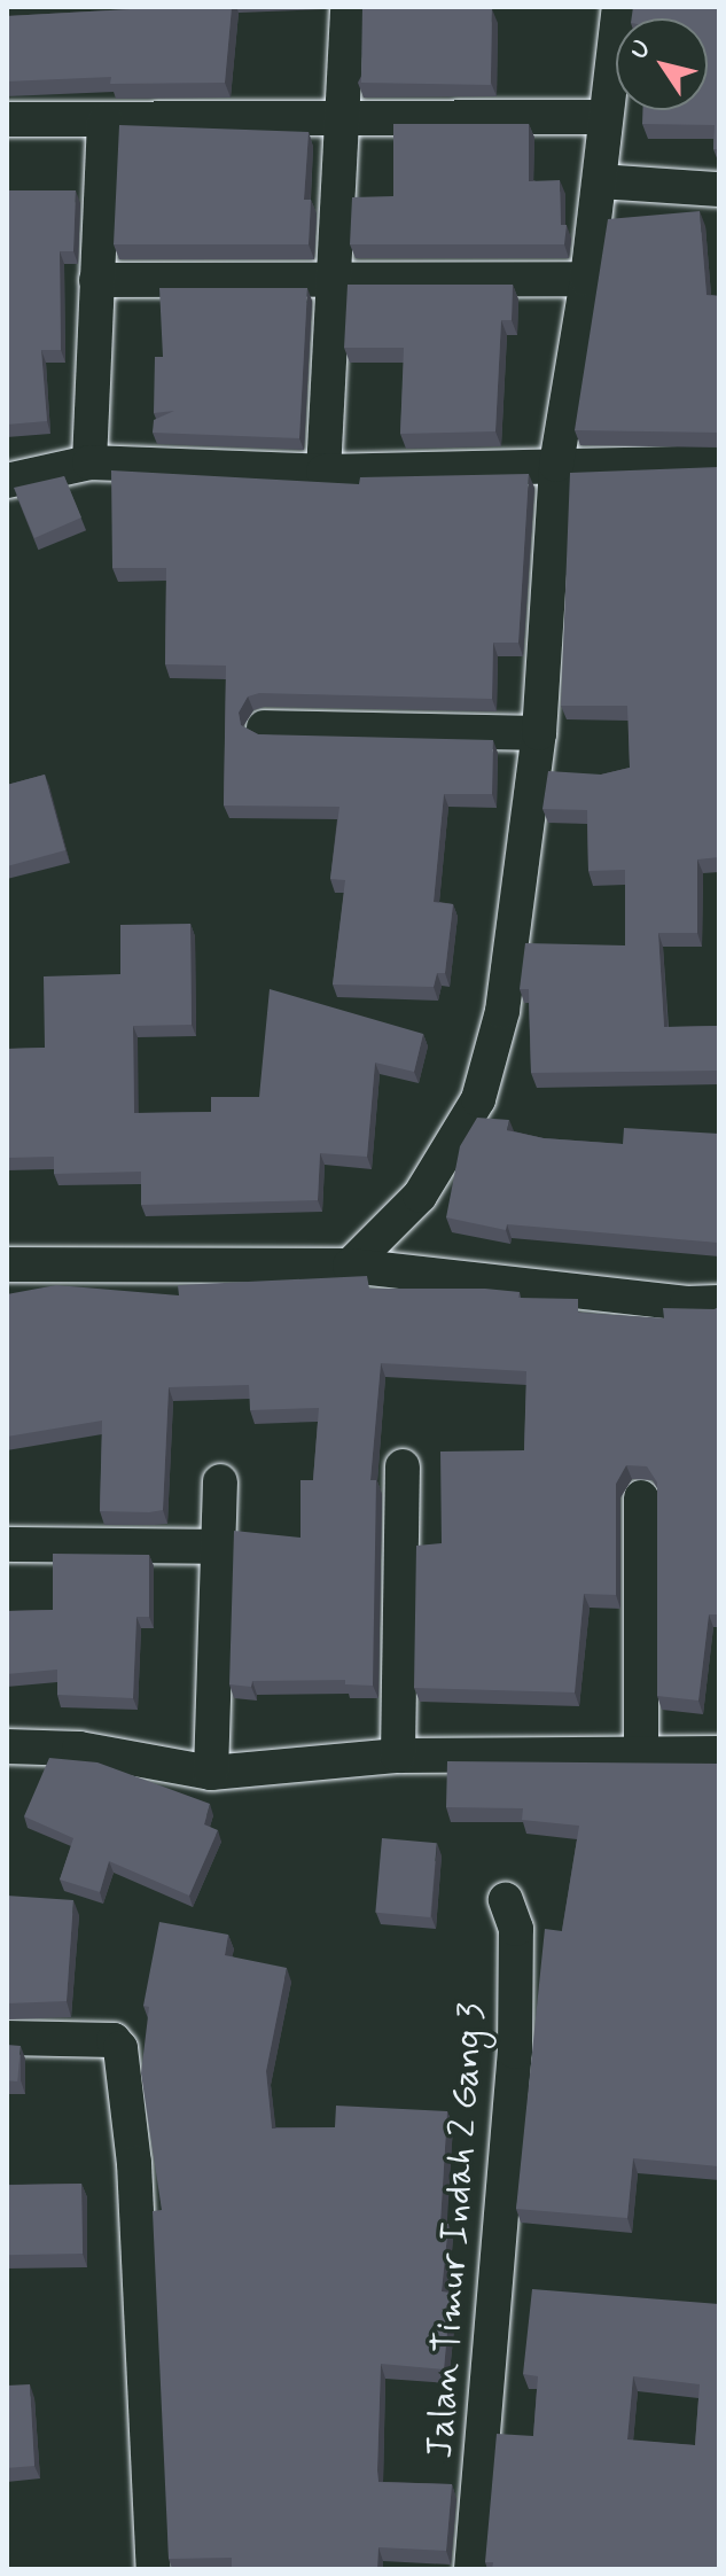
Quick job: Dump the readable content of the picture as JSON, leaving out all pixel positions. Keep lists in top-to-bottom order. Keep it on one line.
{"streets":{"street":["Jalan Timur Indah 2 Gang 3"]},"north":"top left"}
